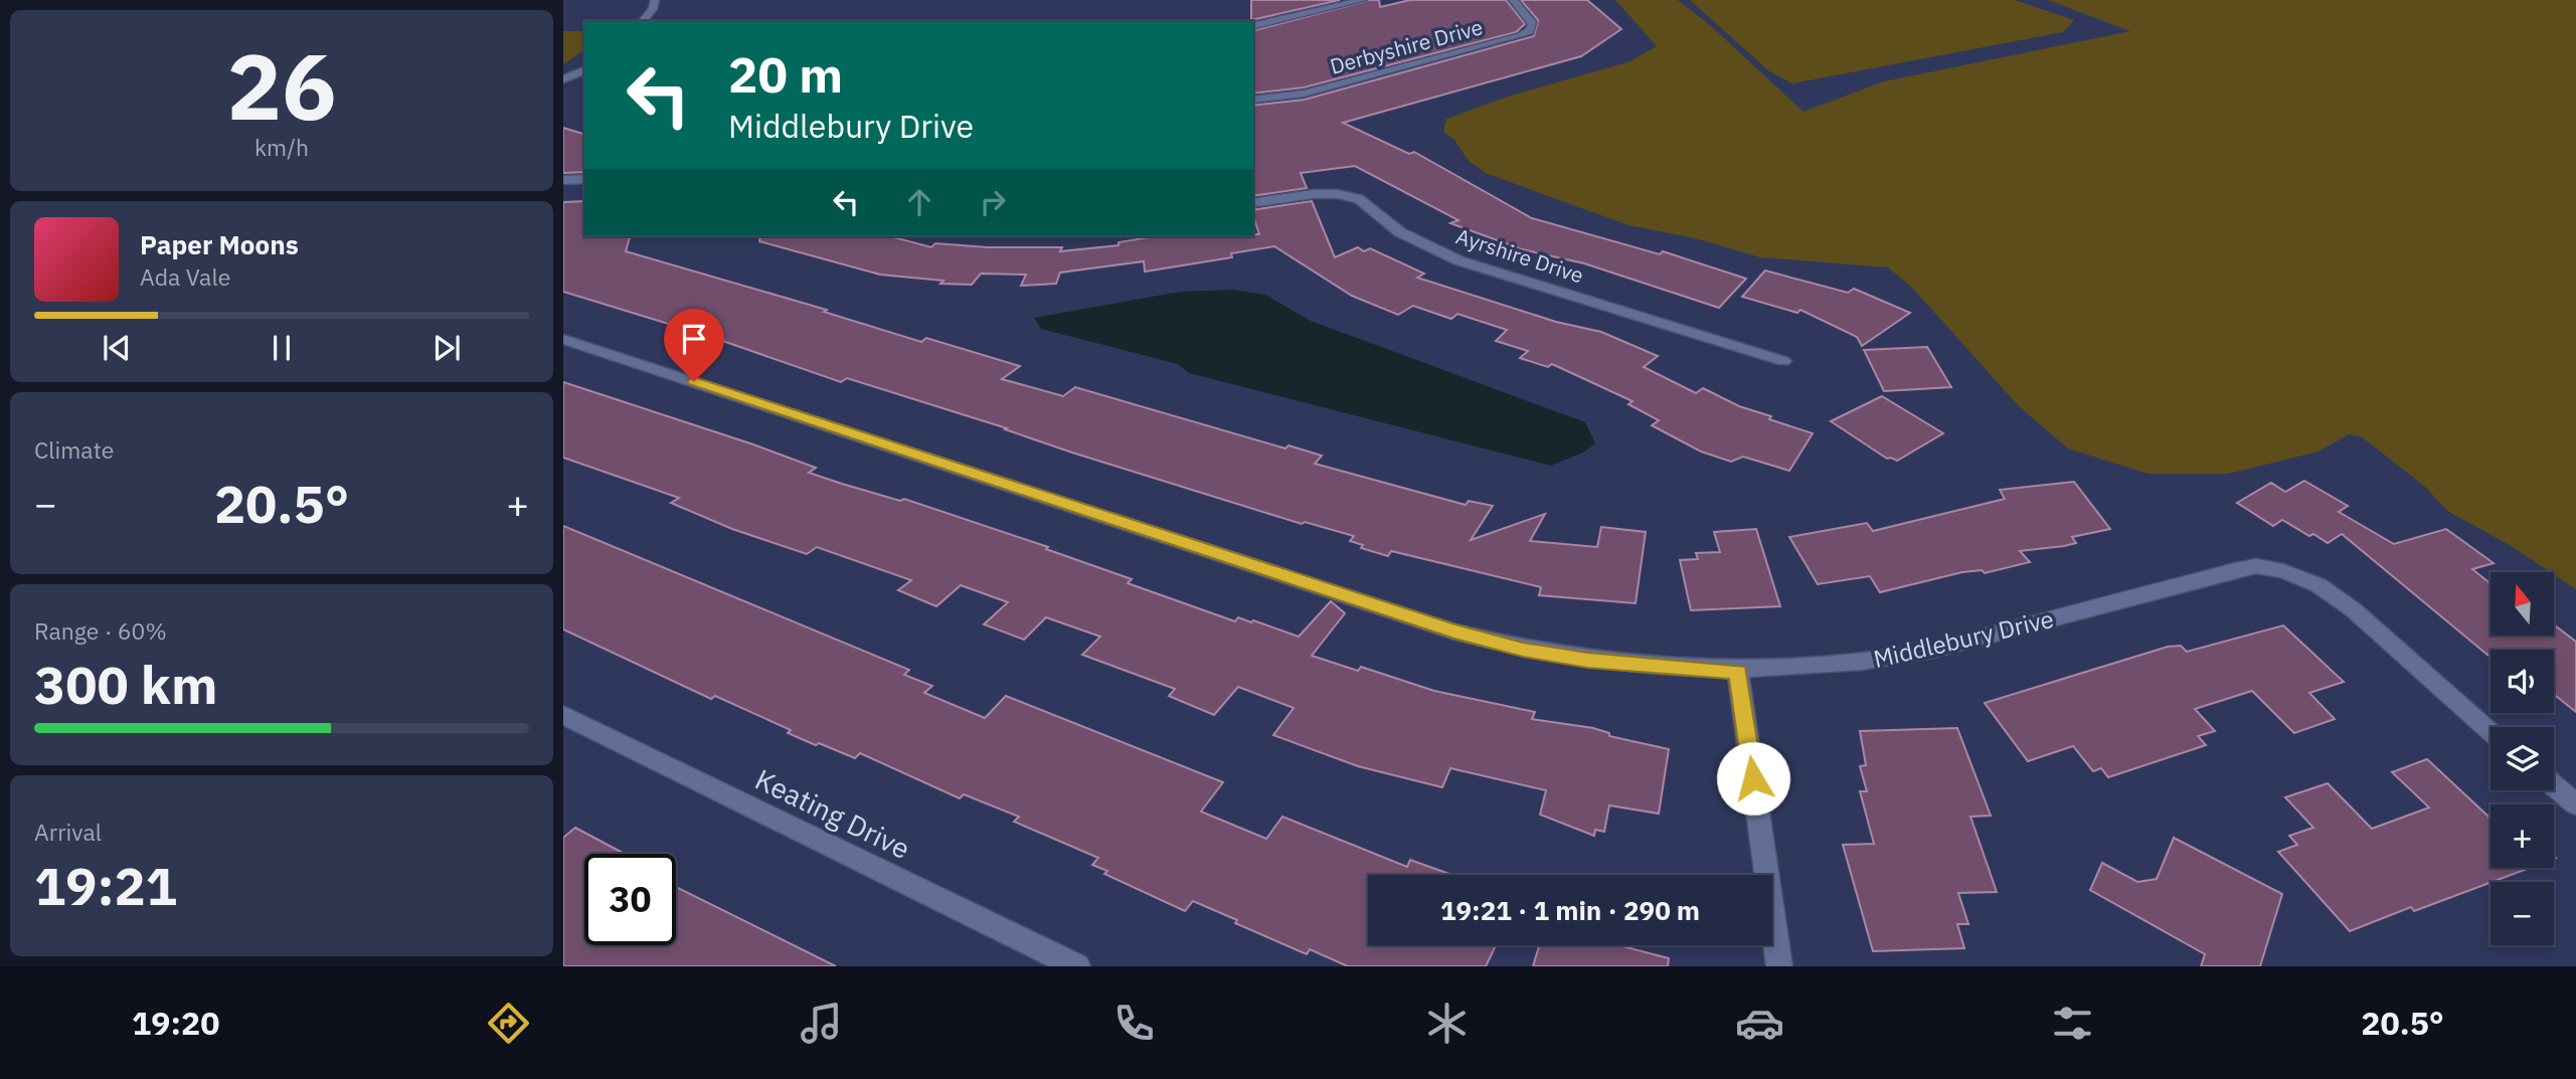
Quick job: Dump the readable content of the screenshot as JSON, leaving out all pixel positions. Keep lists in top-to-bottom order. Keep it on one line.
{"streets":{"street":["Derbyshire Drive","Ayrshire Drive","Middlebury Drive","Keating Drive"]},"north":"top","page":{"tile":[["26","km/h"],"Climate",["Range · 60%","300 km"],["Arrival","19:21"]],"turn":["20 m","Middlebury Drive"],"song":["Paper Moons","Ada Vale"],"heat":["−","20.5°","+"],"map_buttons":["+","−"],"limit":"30","trip":"19:21 · 1 min · 290 m","tabs":["19:20","20.5°"]}}
